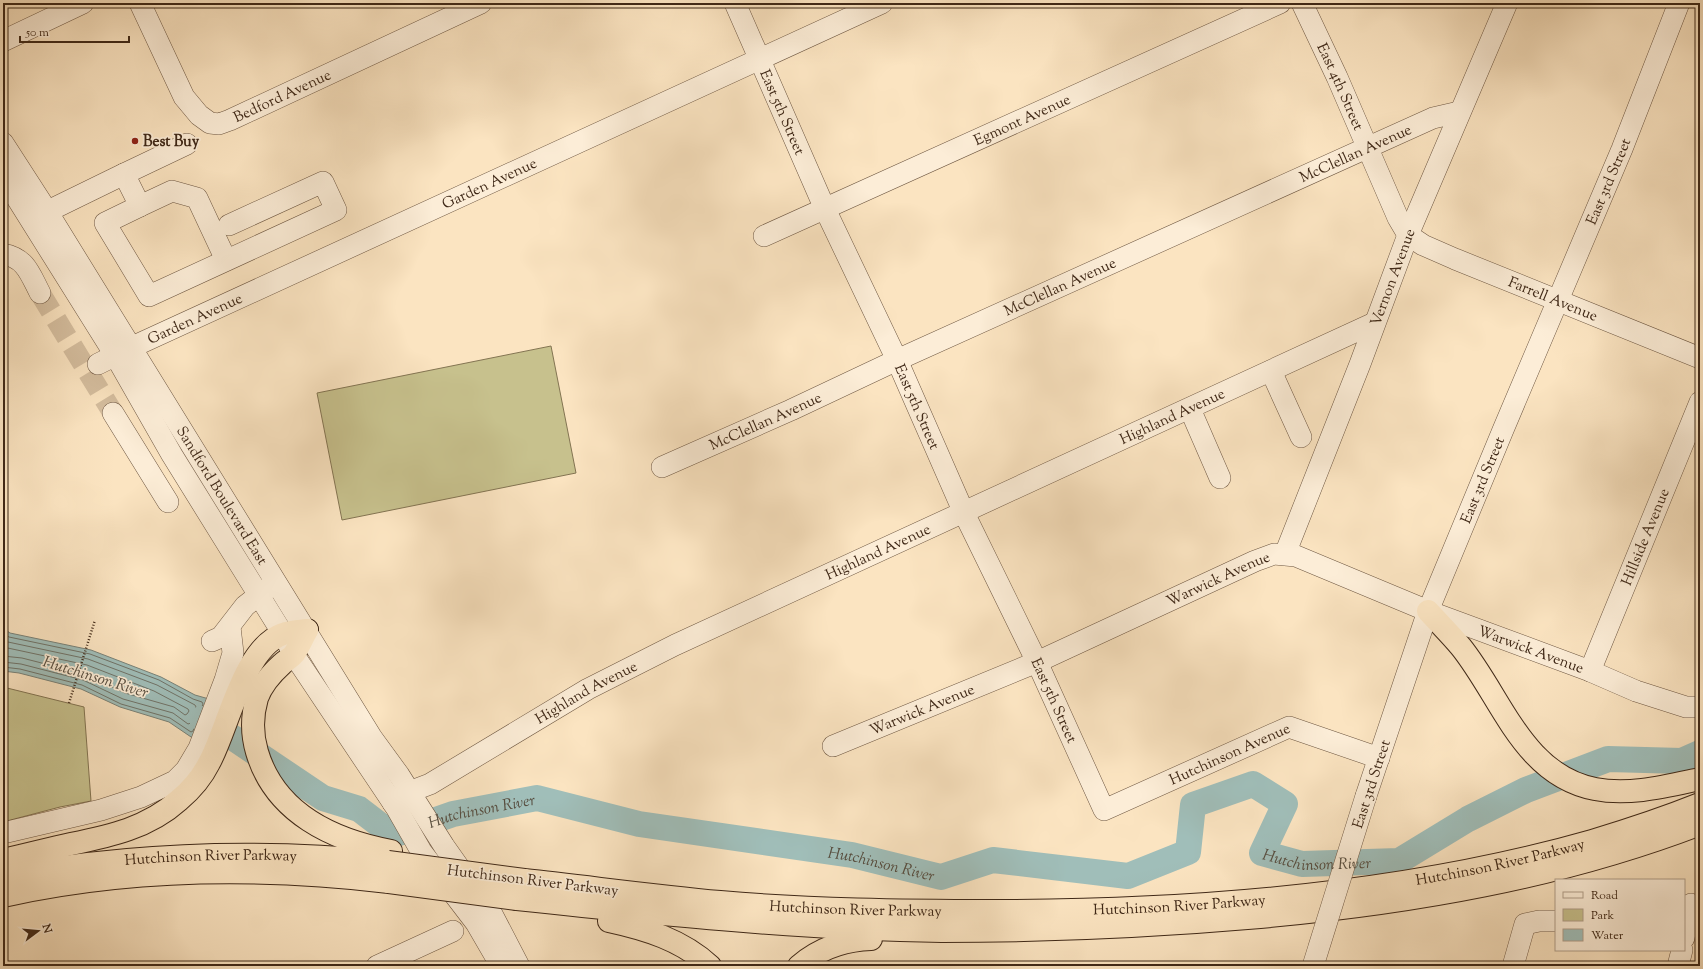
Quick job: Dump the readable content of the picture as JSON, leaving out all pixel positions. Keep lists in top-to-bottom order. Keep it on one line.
{"streets":{"highway":["Hutchinson River Parkway"],"street":["East 4th Street","Bedford Avenue","East 5th Street","Egmont Avenue","McClellan Avenue","East 3rd Street","Garden Avenue","Vernon Avenue","Farrell Avenue","Highland Avenue","Sandford Boulevard East","Hillside Avenue","Warwick Avenue","Hutchinson Avenue"]},"crossings":[["East 4th Street","McClellan Avenue"],["East 4th Street","Vernon Avenue"],["East 4th Street","Farrell Avenue"],["East 5th Street","Egmont Avenue"],["East 5th Street","McClellan Avenue"],["East 5th Street","Garden Avenue"],["East 5th Street","Highland Avenue"],["East 5th Street","Warwick Avenue"],["East 5th Street","Hutchinson Avenue"],["McClellan Avenue","Vernon Avenue"],["East 3rd Street","Farrell Avenue"],["East 3rd Street","Warwick Avenue"],["East 3rd Street","Hutchinson Avenue"],["Garden Avenue","Sandford Boulevard East"],["Vernon Avenue","Farrell Avenue"],["Vernon Avenue","Highland Avenue"],["Vernon Avenue","Warwick Avenue"],["Highland Avenue","Sandford Boulevard East"],["Hillside Avenue","Warwick Avenue"]],"water":["Hutchinson River"],"places":["Best Buy"],"legend":["Road","Park","Water"],"scale_bar":"50 m","north":"right"}
